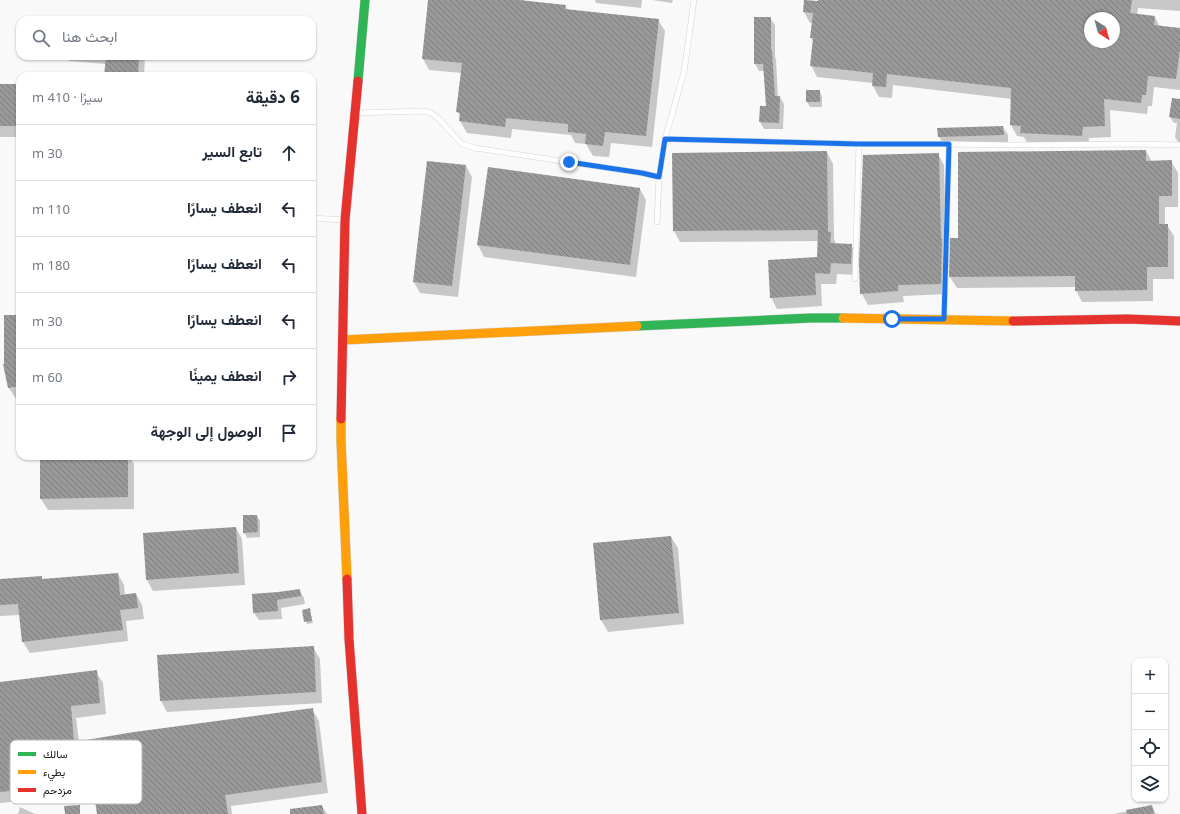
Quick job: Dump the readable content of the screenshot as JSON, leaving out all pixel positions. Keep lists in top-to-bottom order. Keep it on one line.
{"legend":["سالك","بطيء","مزدحم"],"north":"bottom right","page":{"search":"ابحث هنا","heading":["6 دقيقة","سيرًا · 410 m"],"list":[["تابع السير","30 m"],["انعطف يسارًا","110 m"],["انعطف يسارًا","180 m"],["انعطف يسارًا","30 m"],["انعطف يمينًا","60 m"],"الوصول إلى الوجهة"],"map_buttons":["+","−"]}}
